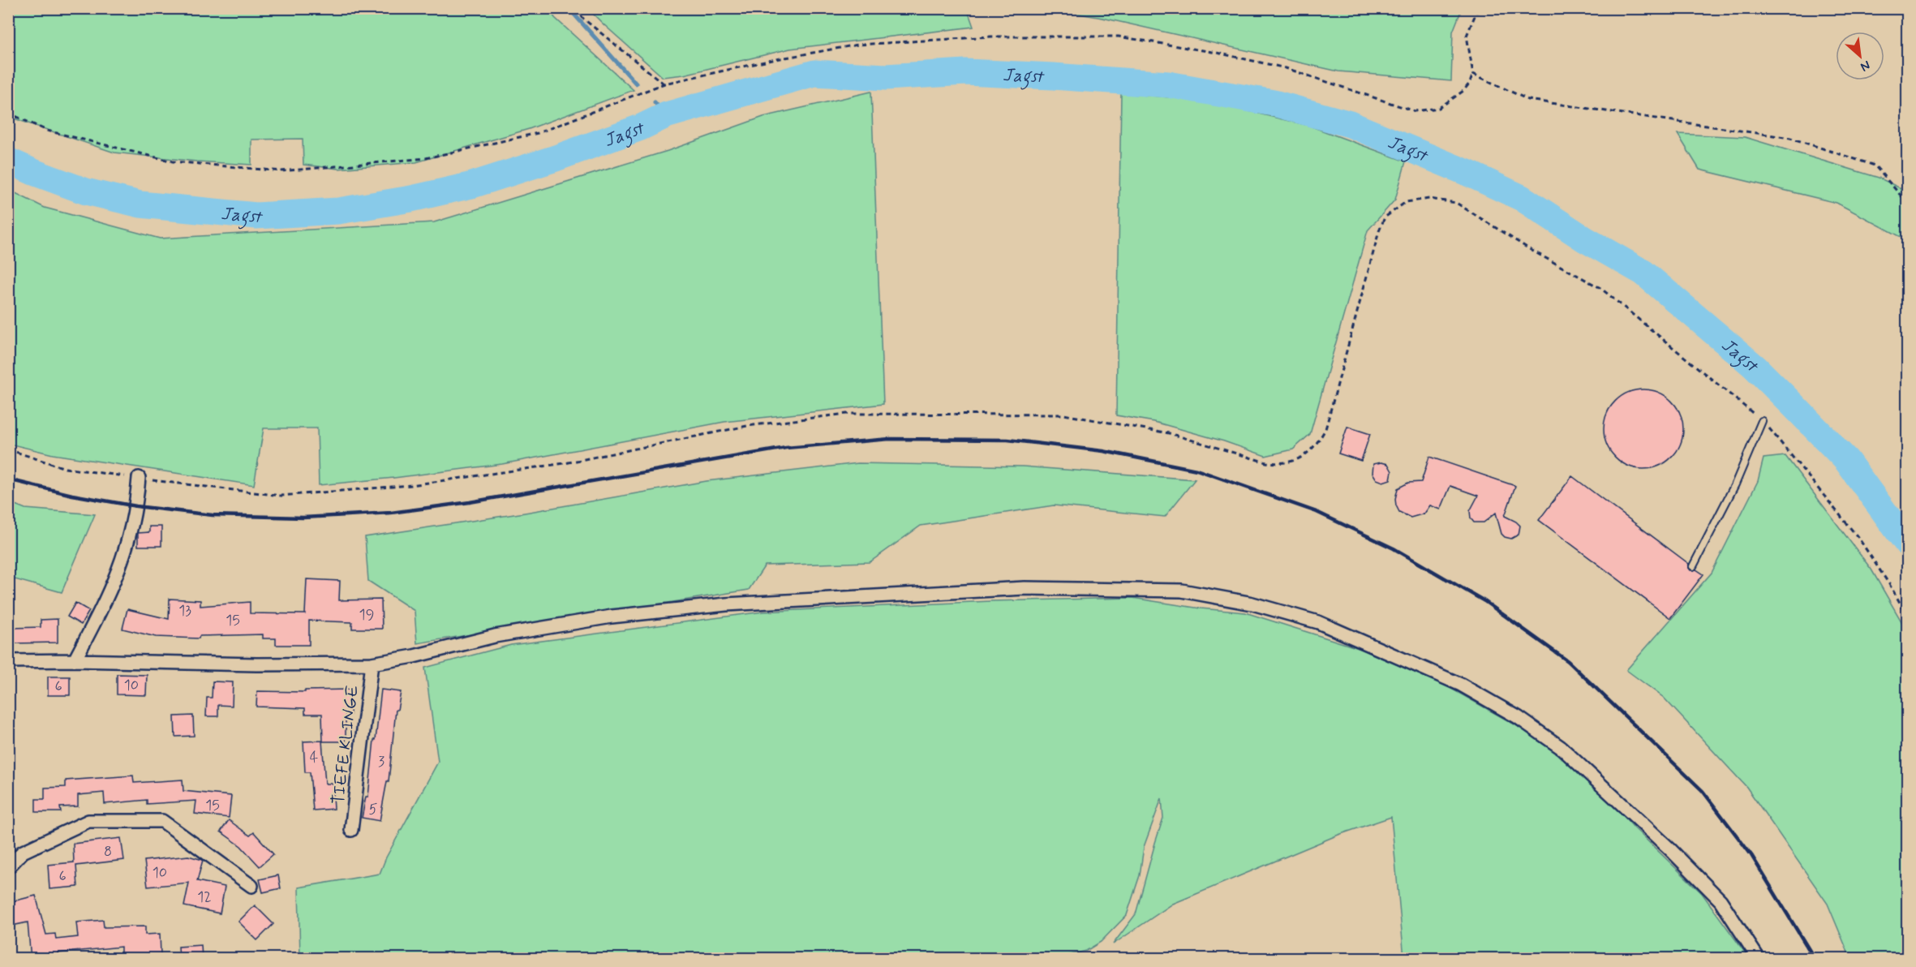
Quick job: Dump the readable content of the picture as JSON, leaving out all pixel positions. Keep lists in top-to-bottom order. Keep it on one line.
{"streets":{"street":["TIEFE KLINGE"]},"water":["Jagst"],"house_numbers":["13","19","15","10","6","4","3","15","5","8","10","6","12"],"north":"bottom right"}
